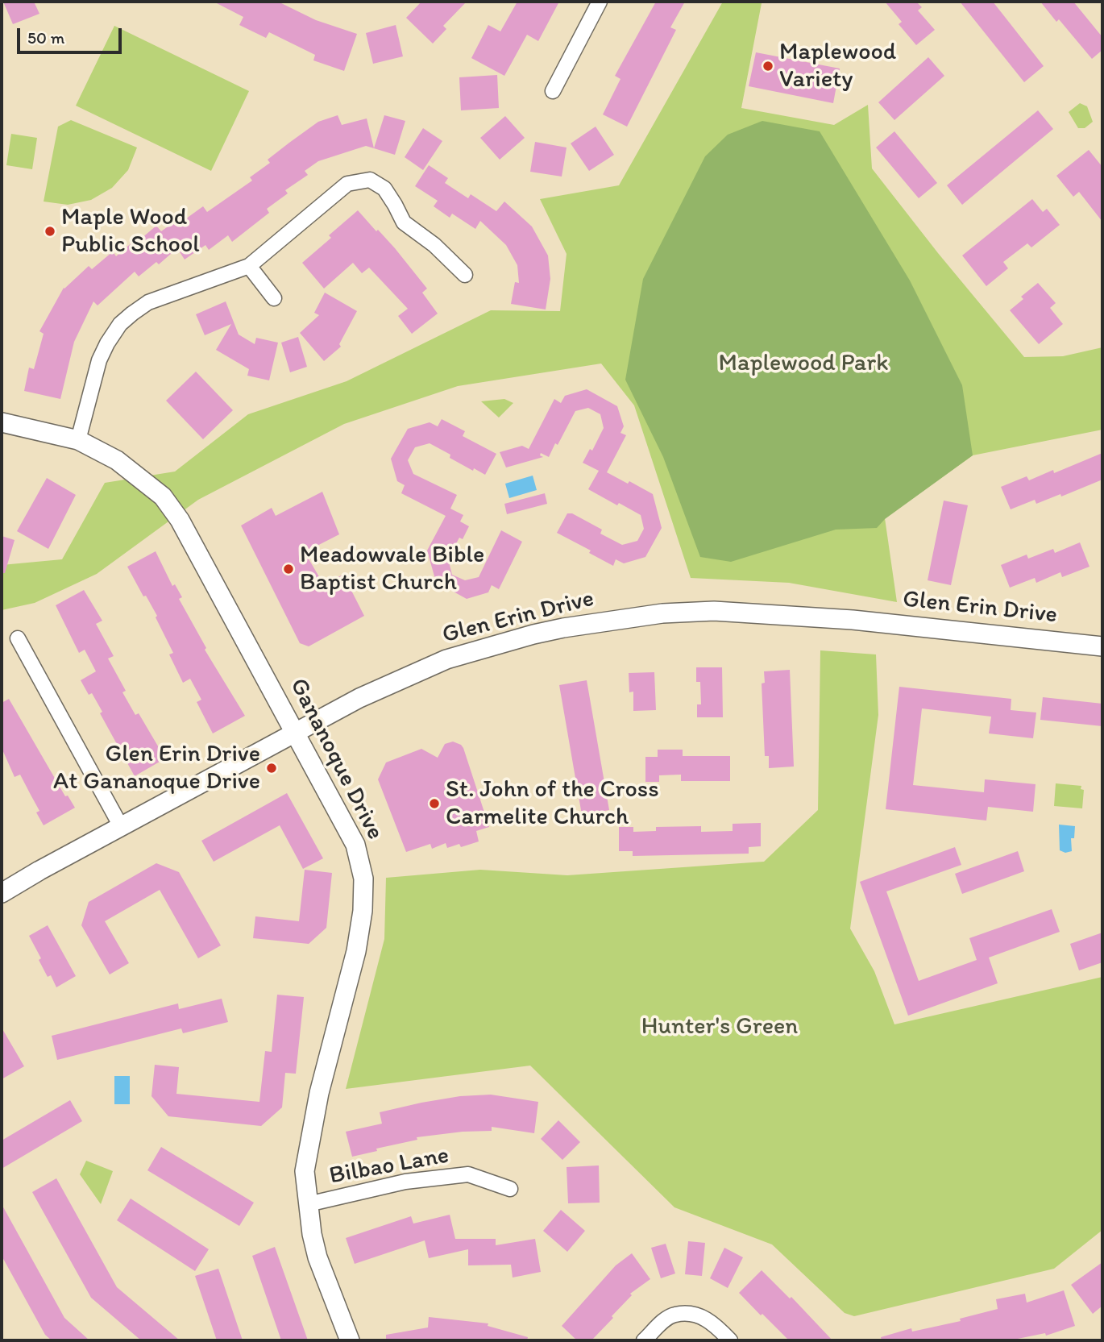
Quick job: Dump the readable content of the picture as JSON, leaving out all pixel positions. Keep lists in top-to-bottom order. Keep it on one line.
{"streets":{"street":["Glen Erin Drive","Gananoque Drive","Bilbao Lane"]},"crossings":[["Glen Erin Drive","Gananoque Drive"],["Gananoque Drive","Bilbao Lane"]],"parks":["Maplewood Park","Hunter's Green"],"places":["Maplewood Variety","Maple Wood Public School","Meadowvale Bible Baptist Church","Glen Erin Drive At Gananoque Drive","St. John of the Cross Carmelite Church"],"scale_bar":"50 m"}
